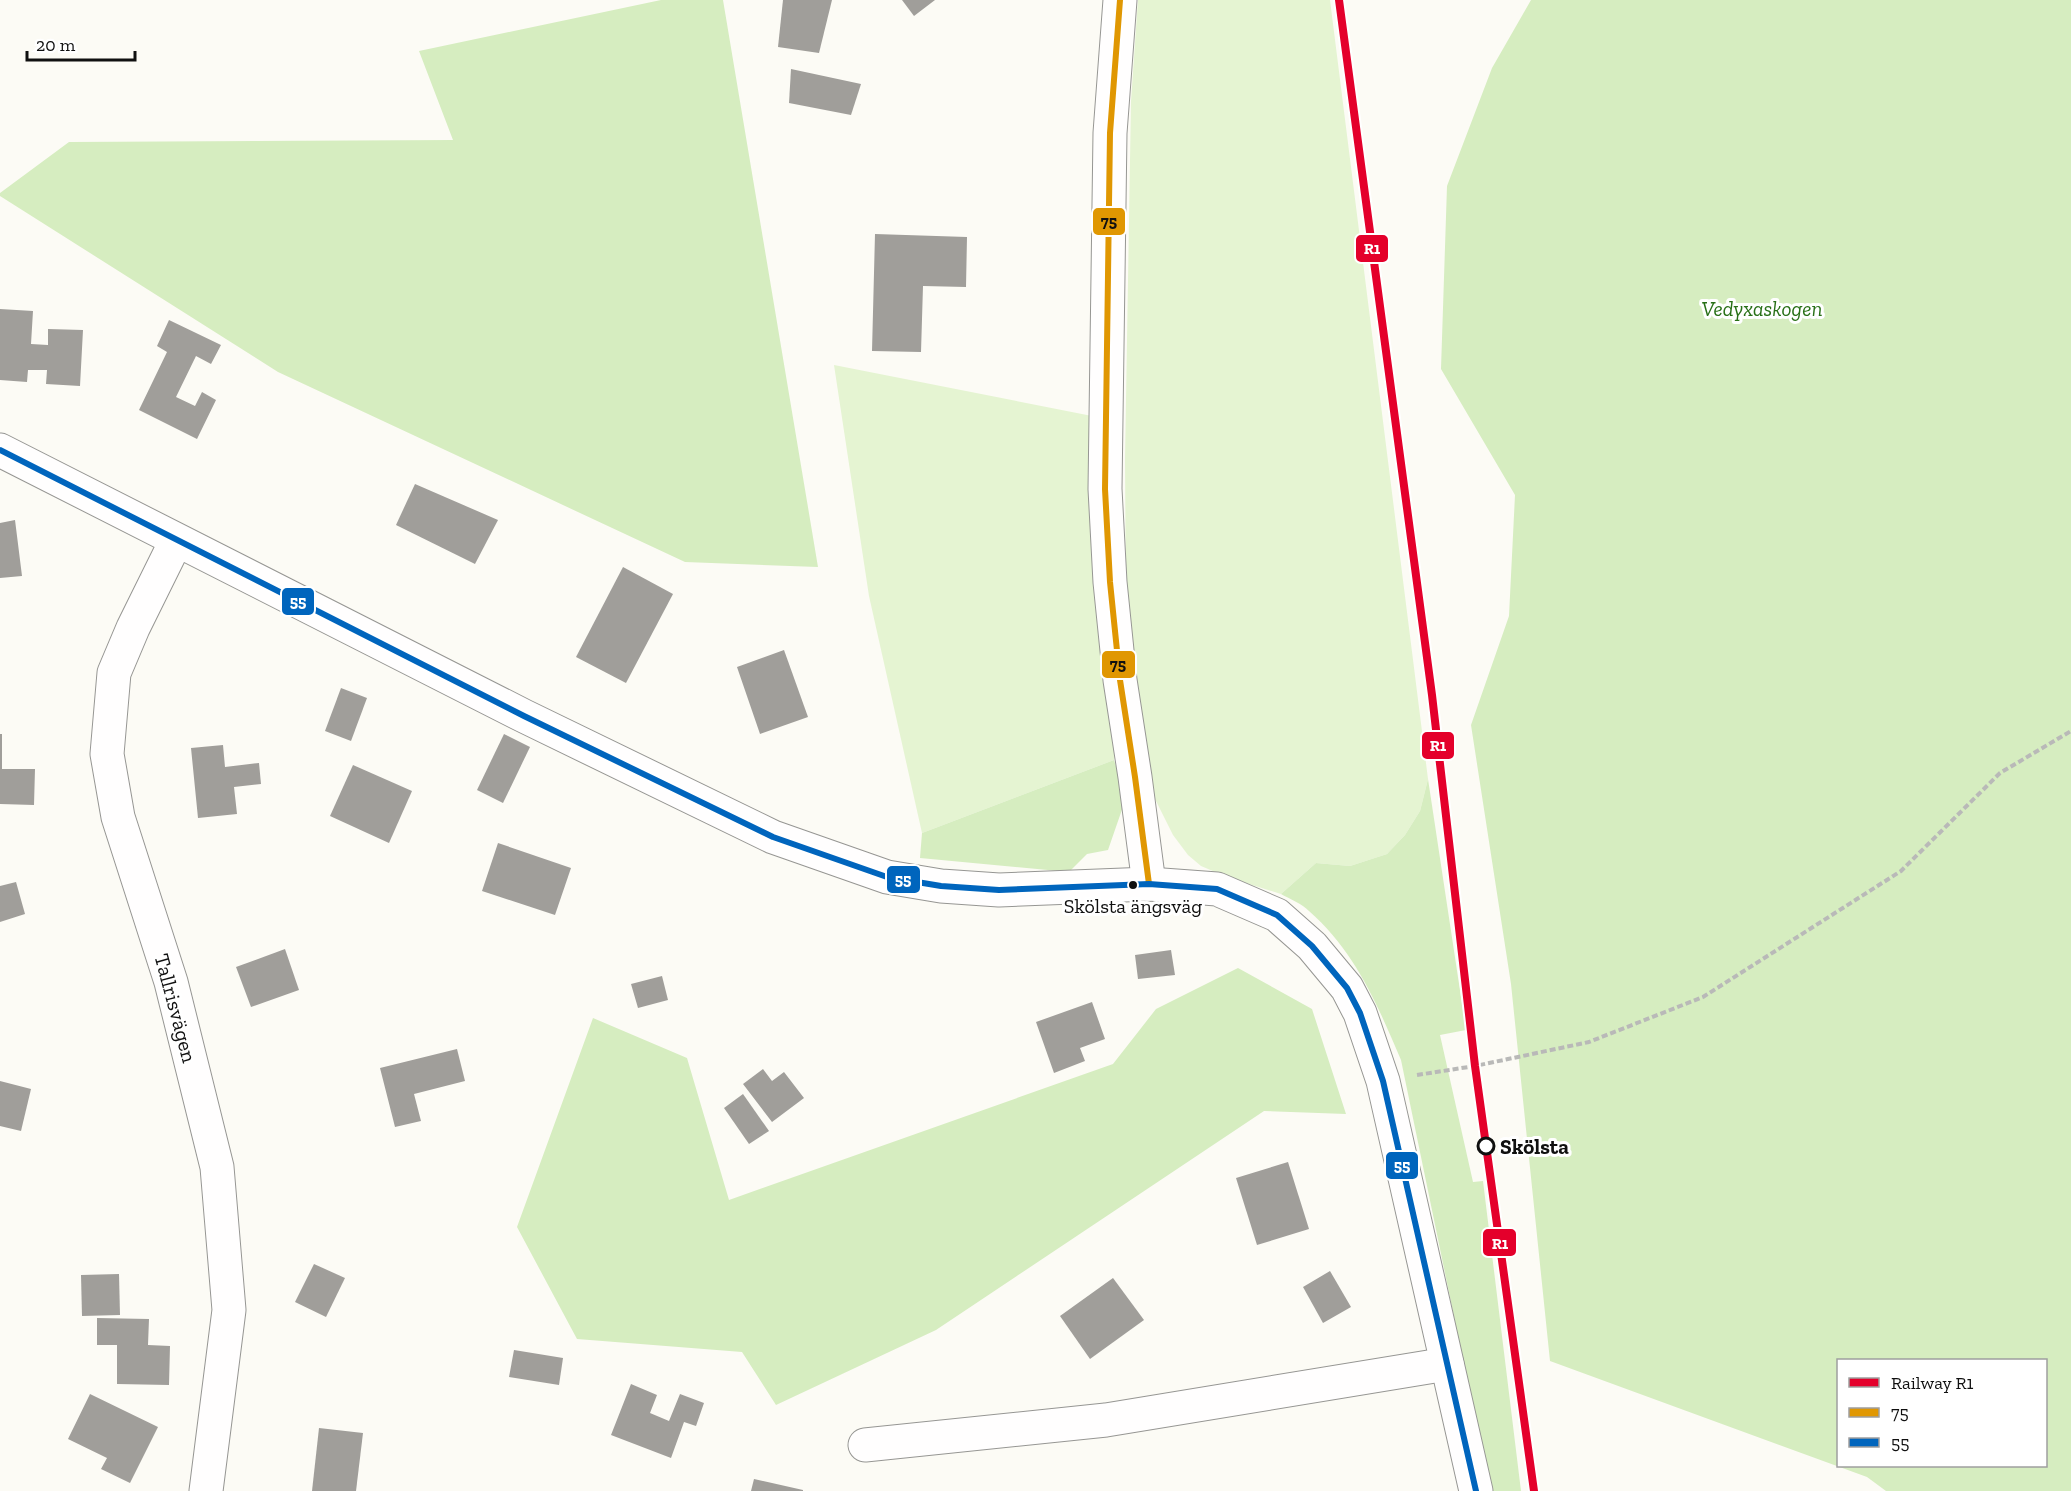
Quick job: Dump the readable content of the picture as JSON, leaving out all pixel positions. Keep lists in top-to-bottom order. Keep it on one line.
{"streets":{"street":["Tallrisvägen"]},"parks":["Vedyxaskogen"],"places":["Skölsta ängsväg","Skölsta"],"lines":["rail line R1","transit line 75","transit line 55"],"legend":["Railway R1","75","55"],"scale_bar":"20 m"}
